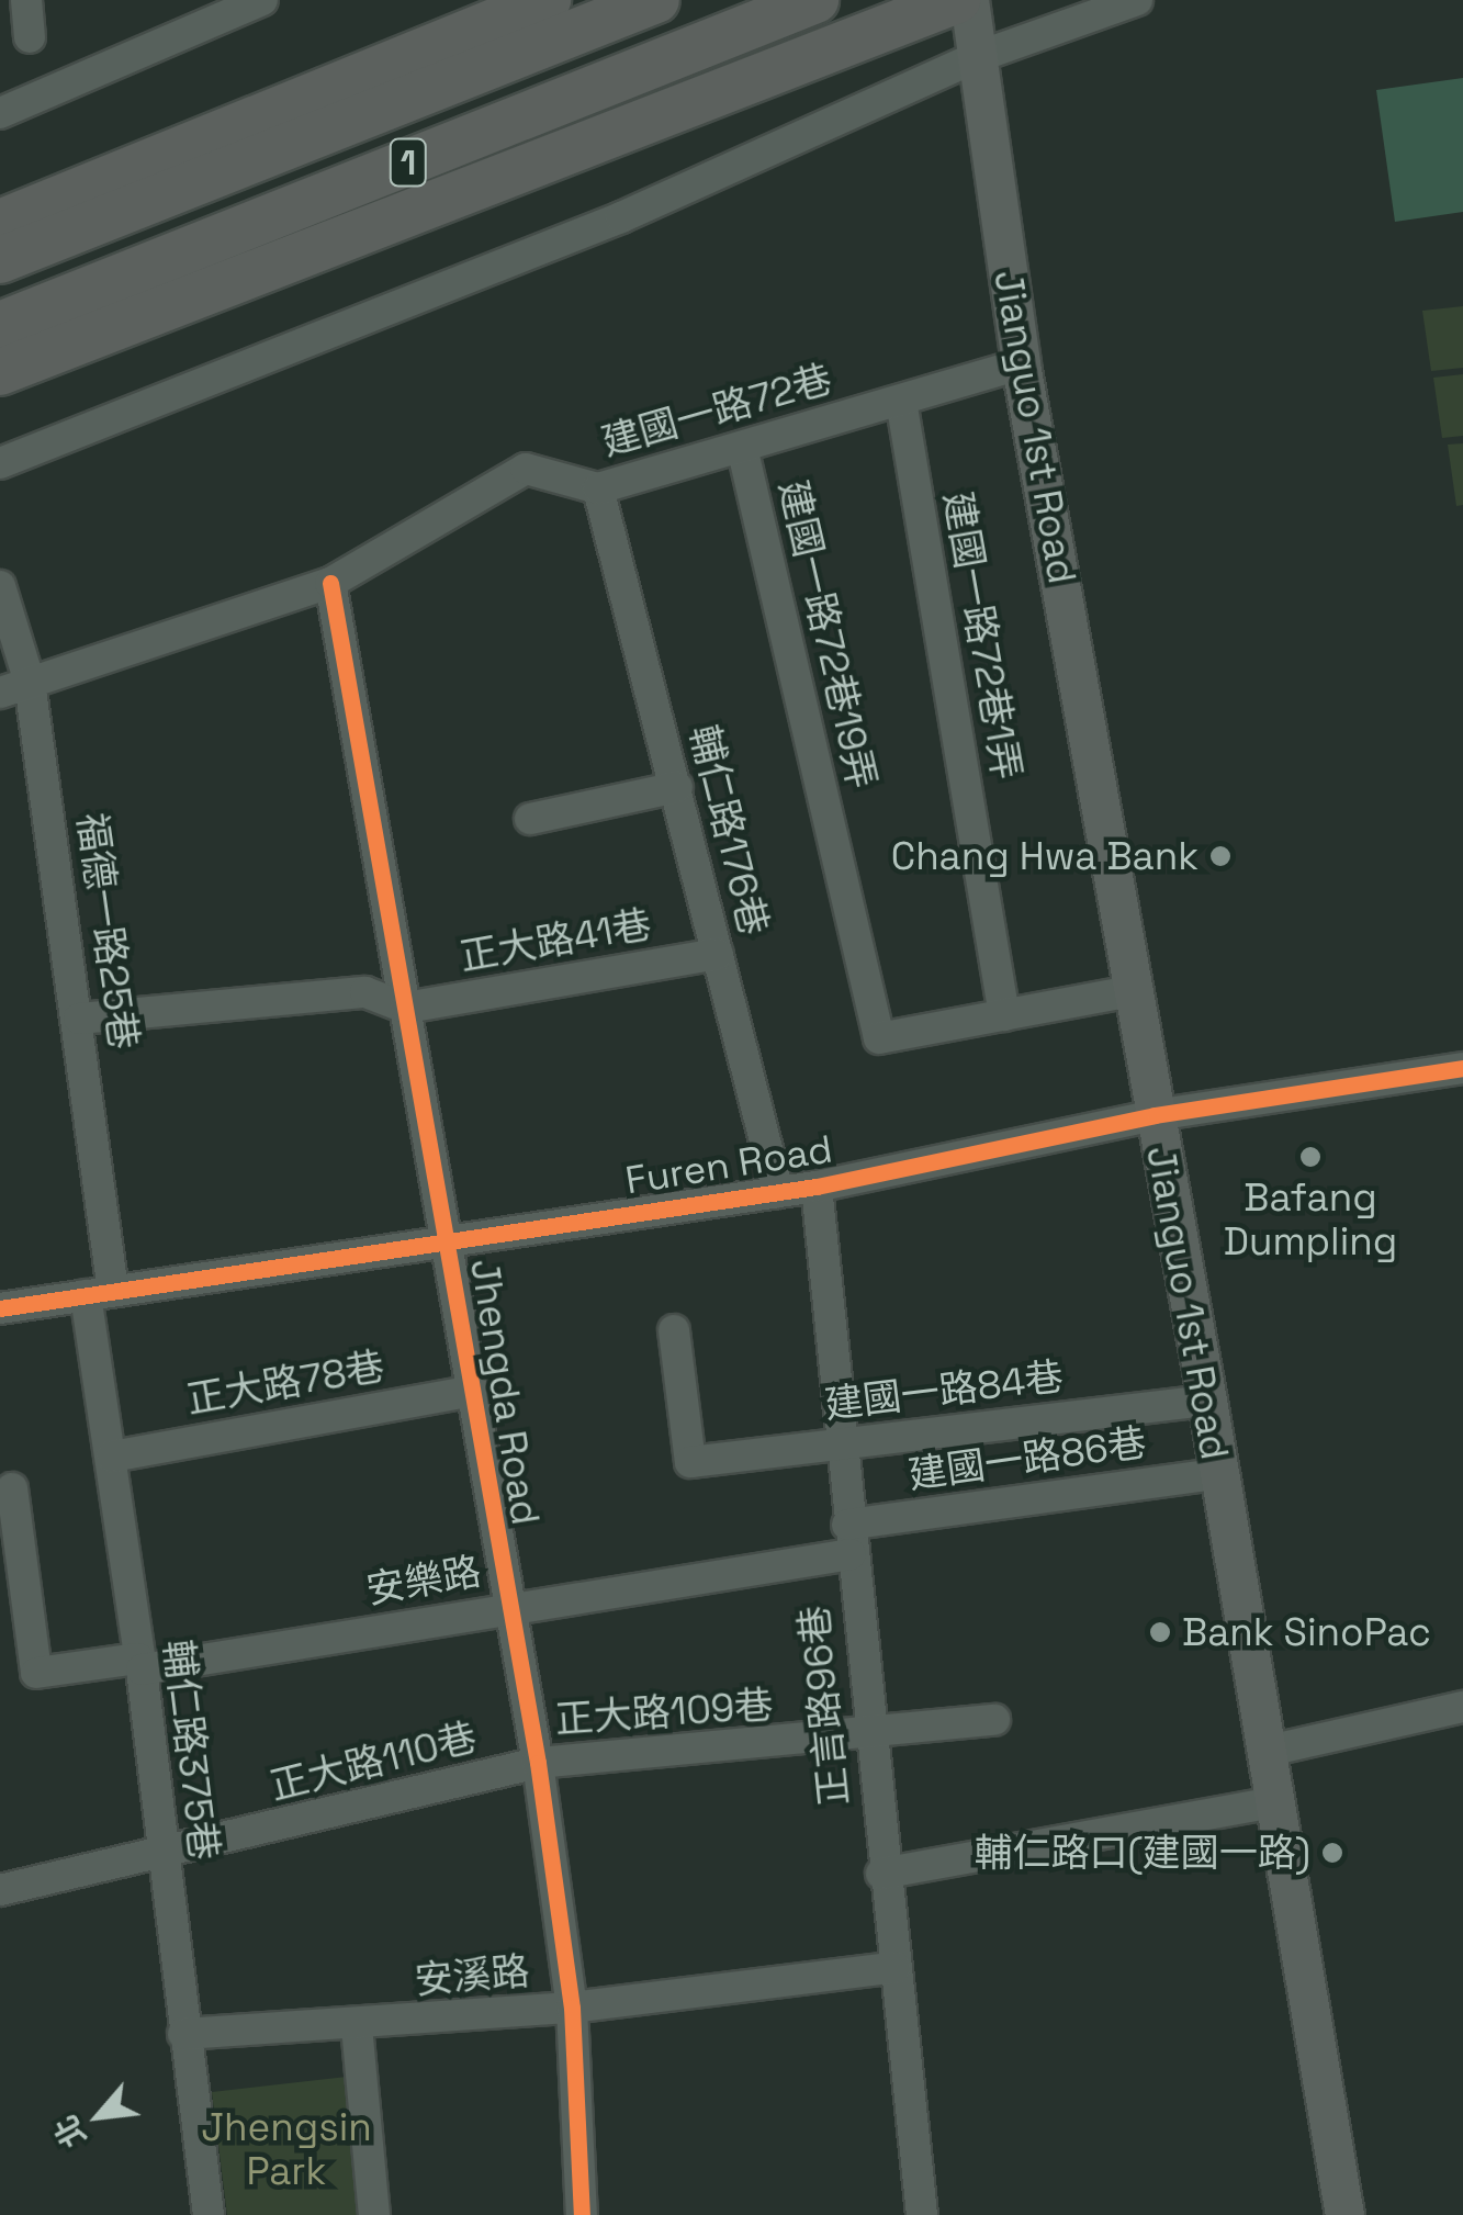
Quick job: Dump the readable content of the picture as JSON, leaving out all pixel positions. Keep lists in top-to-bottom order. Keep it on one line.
{"streets":{"highway":["1"],"main road":["Jianguo 1st Road"],"street":["建國一路72巷","建國一路72巷19弄","建國一路72巷1弄","輔仁路176巷","福德一路25巷","正大路41巷","Furen Road","正大路78巷","建國一路84巷","Jhengda Road","建國一路86巷","安樂路","正言路96巷","正大路109巷","輔仁路375巷","正大路110巷","安溪路"]},"crossings":[["建國一路72巷","Jianguo 1st Road"],["建國一路72巷","建國一路72巷19弄"],["建國一路72巷","建國一路72巷1弄"],["建國一路72巷","輔仁路176巷"],["建國一路72巷","福德一路25巷"],["建國一路72巷","Jhengda Road"],["Jianguo 1st Road","建國一路72巷19弄"],["Jianguo 1st Road","Furen Road"],["Jianguo 1st Road","建國一路84巷"],["Jianguo 1st Road","建國一路86巷"],["建國一路72巷19弄","建國一路72巷1弄"],["輔仁路176巷","正大路41巷"],["輔仁路176巷","Furen Road"],["福德一路25巷","Furen Road"],["福德一路25巷","輔仁路375巷"],["正大路41巷","Jhengda Road"],["Furen Road","Jhengda Road"],["Furen Road","正言路96巷"],["Furen Road","輔仁路375巷"],["正大路78巷","Jhengda Road"],["正大路78巷","輔仁路375巷"],["建國一路84巷","正言路96巷"],["Jhengda Road","安樂路"],["Jhengda Road","正大路109巷"],["Jhengda Road","正大路110巷"],["Jhengda Road","安溪路"],["建國一路86巷","安樂路"],["建國一路86巷","正言路96巷"],["安樂路","正言路96巷"],["安樂路","輔仁路375巷"],["正言路96巷","正大路109巷"],["正言路96巷","安溪路"],["正大路109巷","正大路110巷"],["輔仁路375巷","正大路110巷"],["輔仁路375巷","安溪路"]],"parks":["Jhengsin Park"],"places":["Chang Hwa Bank","Bafang Dumpling","Bank SinoPac","輔仁路口(建國一路)"],"north":"bottom left"}
